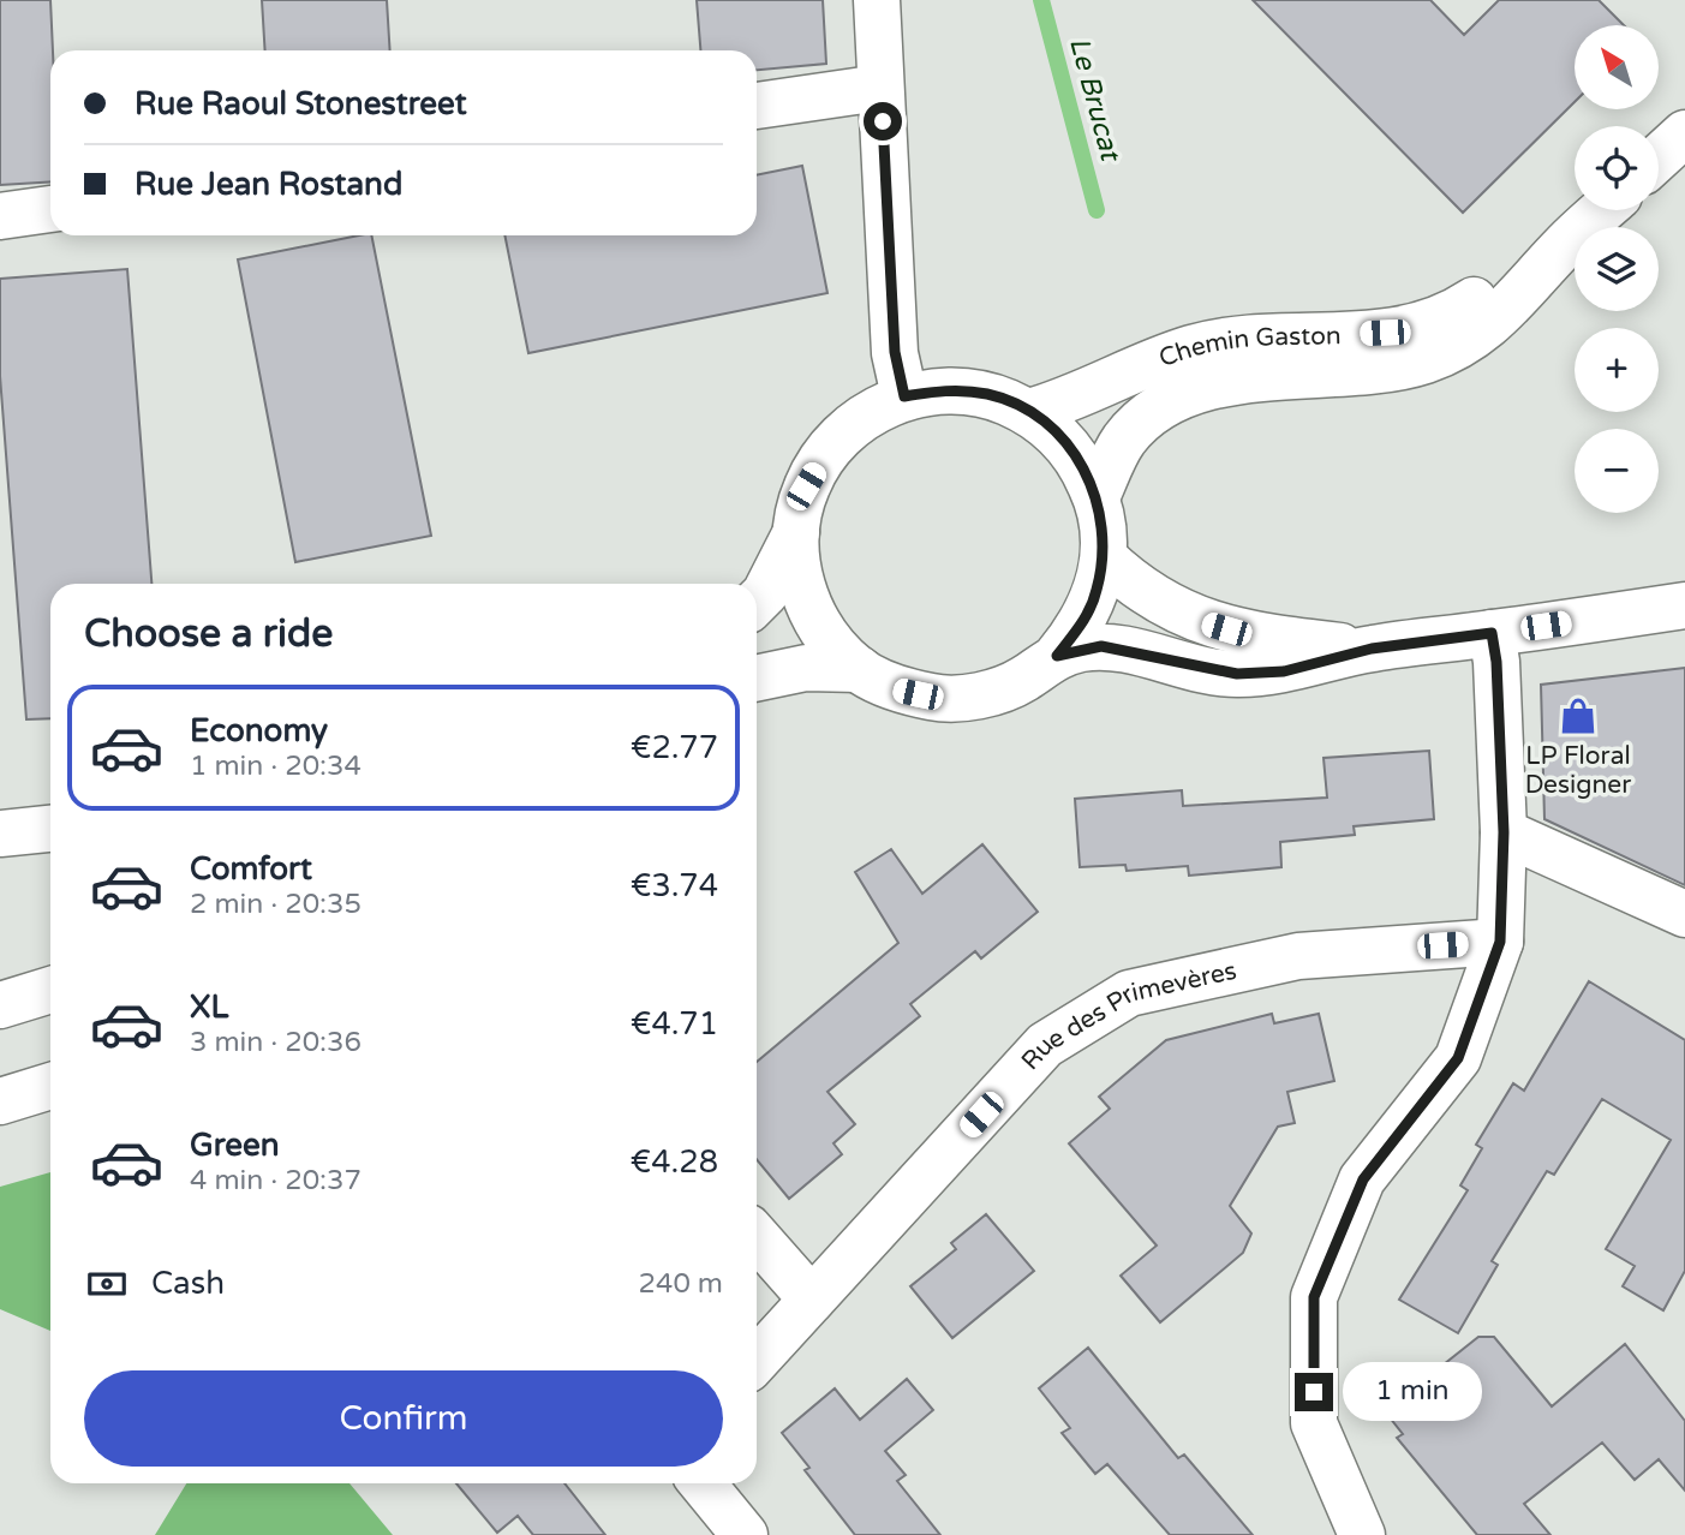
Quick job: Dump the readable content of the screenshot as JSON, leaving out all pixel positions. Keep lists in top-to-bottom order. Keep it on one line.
{"streets":{"street":["Chemin Gaston","Rue des Primevères"]},"water":["Le Brucat"],"places":{"shop":["LP Floral Designer"]},"north":"top left","page":{"map_buttons":["+","−"],"banner":["Rue Raoul Stonestreet","Rue Jean Rostand"],"heading":"Choose a ride","list":[{"name":"Economy","note":"1 min · 20:34","value":"€2.77"},{"name":"Comfort","note":"2 min · 20:35","value":"€3.74"},{"name":"XL","note":"3 min · 20:36","value":"€4.71"},{"name":"Green","note":"4 min · 20:37","value":"€4.28"}],"pay":["Cash","240 m"],"buttons":"Confirm","bubble":"1 min"}}
